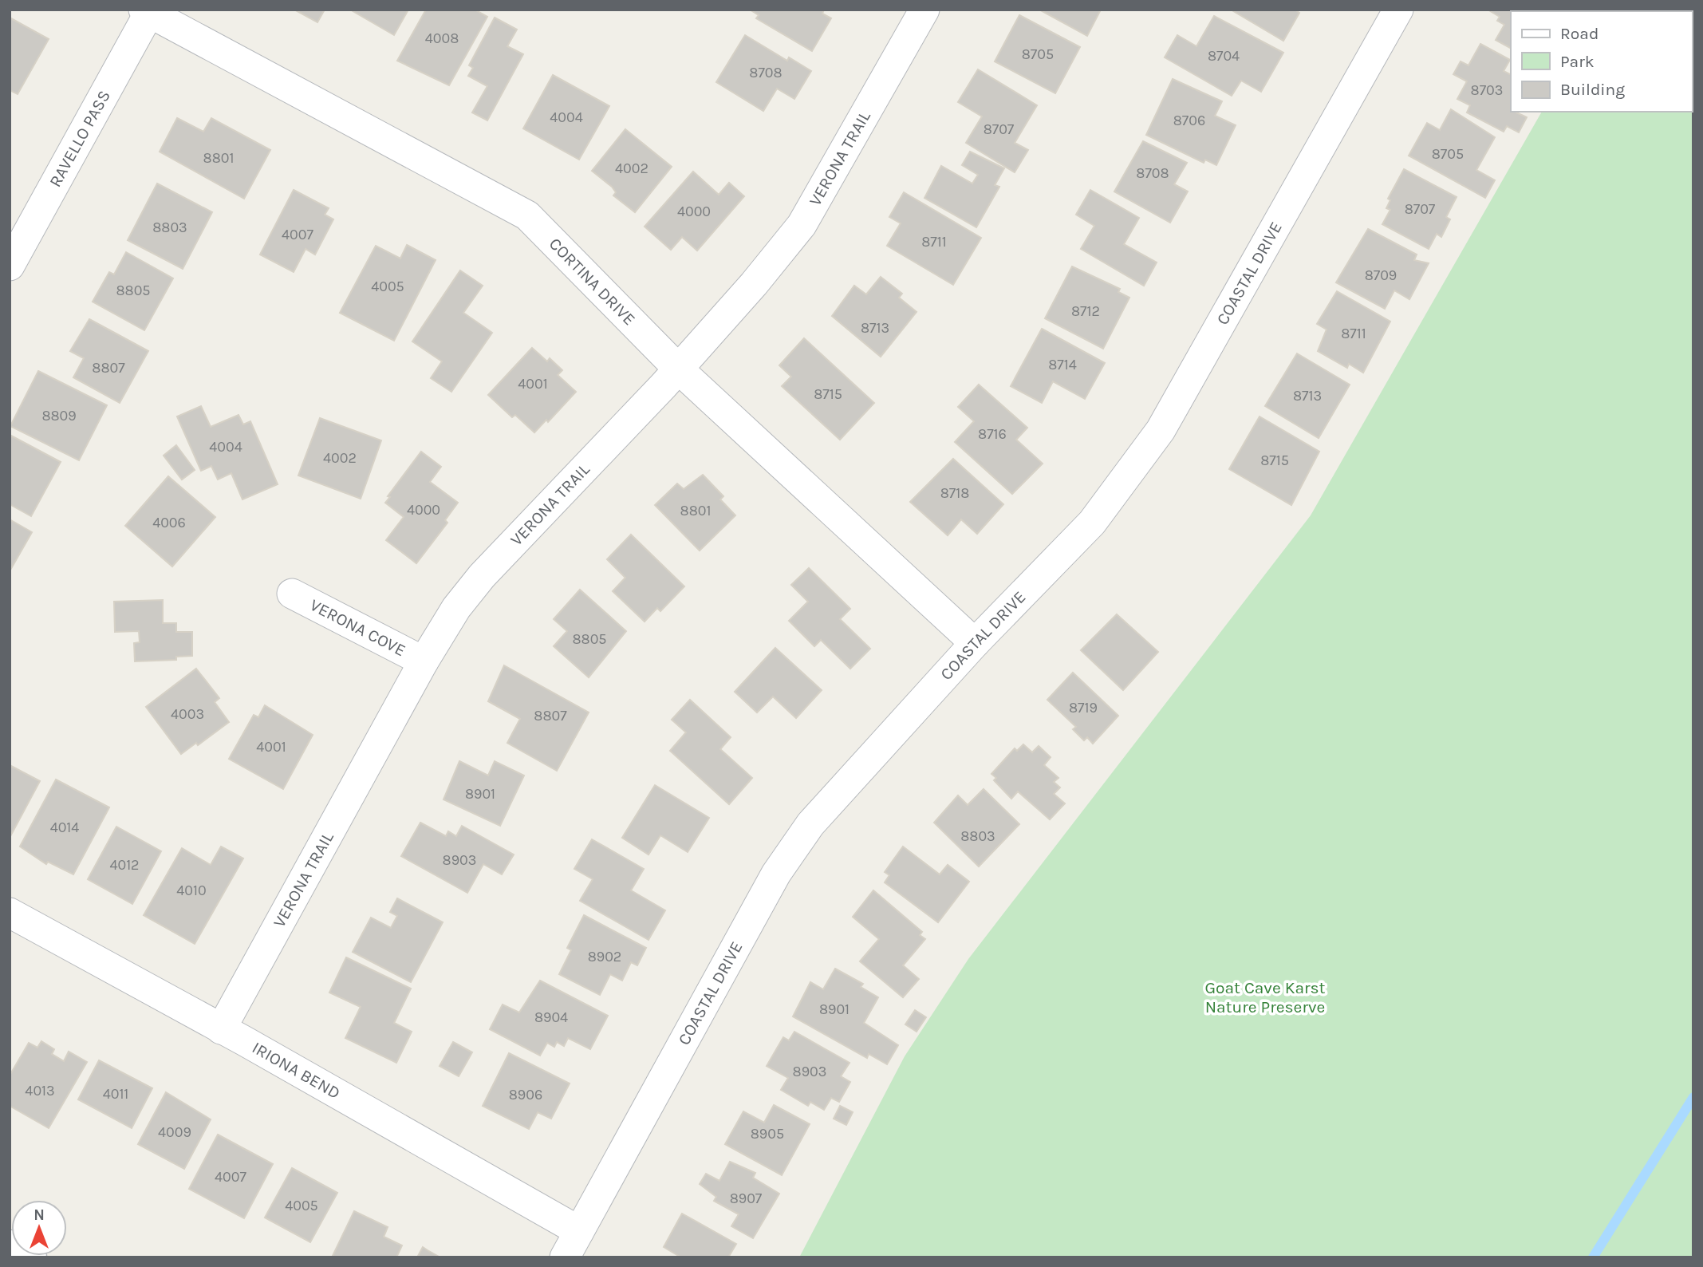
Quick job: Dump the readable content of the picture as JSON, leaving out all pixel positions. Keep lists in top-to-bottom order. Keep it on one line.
{"streets":{"street":["RAVELLO PASS","VERONA TRAIL","COASTAL DRIVE","CORTINA DRIVE","VERONA COVE","IRIONA BEND"]},"crossings":[["RAVELLO PASS","CORTINA DRIVE"],["VERONA TRAIL","CORTINA DRIVE"],["VERONA TRAIL","VERONA COVE"],["VERONA TRAIL","IRIONA BEND"],["COASTAL DRIVE","CORTINA DRIVE"],["COASTAL DRIVE","IRIONA BEND"]],"parks":["Goat Cave Karst Nature Preserve"],"house_numbers":["4008","8705","8704","8708","8703","4004","8706","8707","8705","8801","4002","8708","8707","4000","8803","4007","8711","8709","4005","8805","8712","8713","8711","8714","8807","4001","8715","8713","8809","8716","4004","4002","8715","8718","4000","8801","4006","8805","8719","4003","8807","4001","8901","4014","8803","8903","4012","4010","8902","8901","8904","8903","4013","4011","8906","4009","8905","4007","8907","4005"],"legend":["Road","Park","Building"],"north":"top"}
